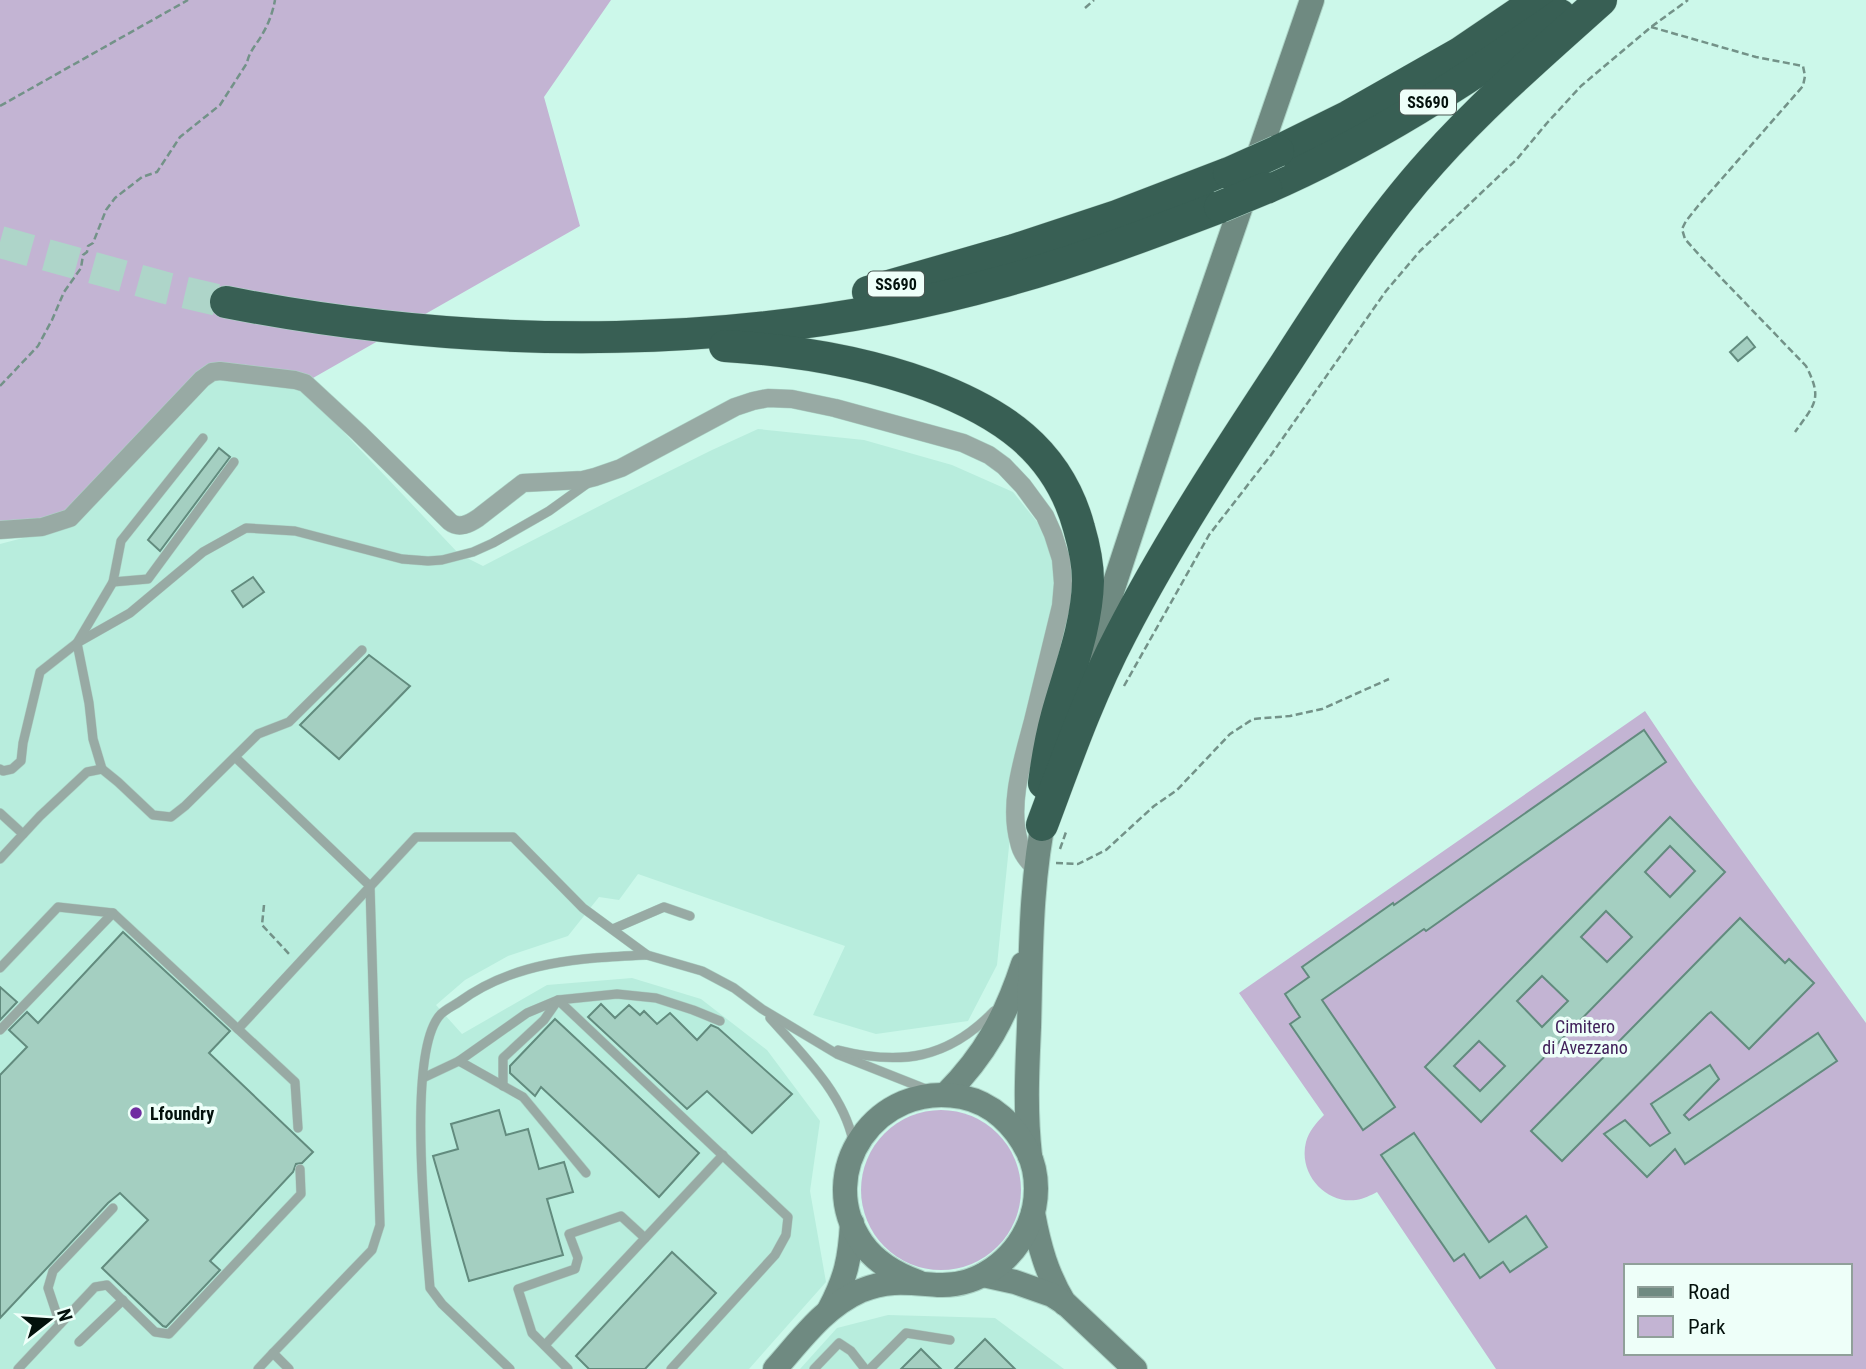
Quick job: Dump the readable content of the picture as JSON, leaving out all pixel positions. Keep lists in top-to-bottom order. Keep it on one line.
{"streets":{"highway":["SS690"]},"parks":["Cimitero di Avezzano"],"places":["Lfoundry"],"legend":["Road","Park"],"north":"right"}
